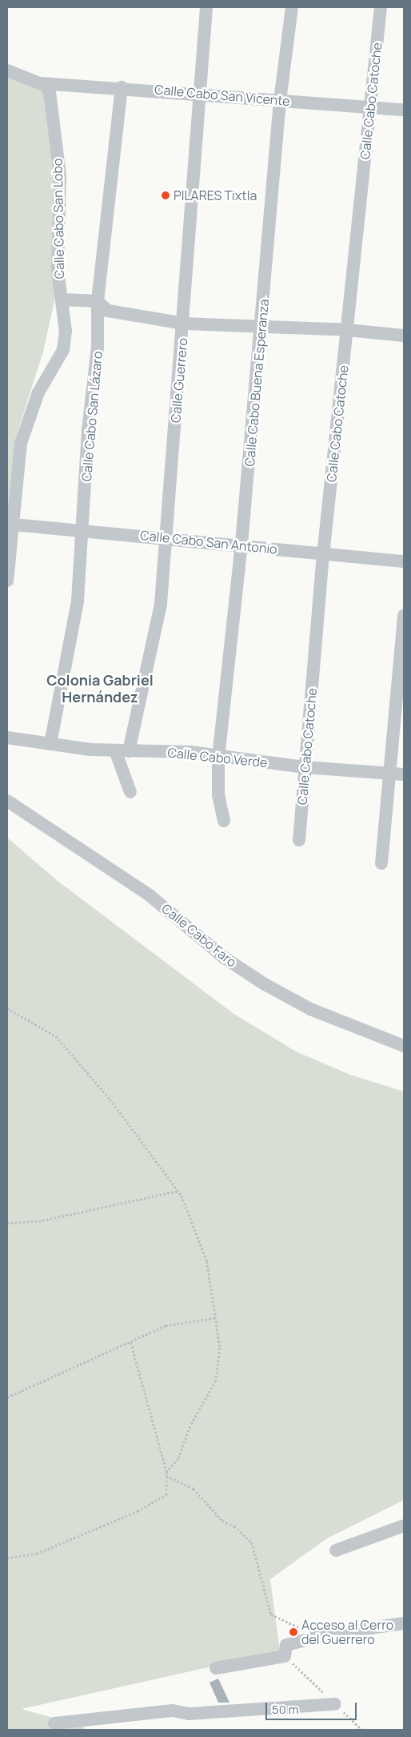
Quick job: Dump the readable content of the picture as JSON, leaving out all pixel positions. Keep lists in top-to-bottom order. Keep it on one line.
{"streets":{"street":["Calle Cabo San Vicente","Calle Cabo Catoche","Calle Cabo San Lobo","Calle Guerrero","Calle Cabo Buena Esperanza","Calle Cabo San Lázaro","Calle Cabo San Antonio","Calle Cabo Verde","Calle Cabo Faro"]},"crossings":[["Calle Cabo San Vicente","Calle Cabo Catoche"],["Calle Cabo San Vicente","Calle Cabo San Lobo"],["Calle Cabo San Vicente","Calle Guerrero"],["Calle Cabo San Vicente","Calle Cabo Buena Esperanza"],["Calle Cabo San Vicente","Calle Cabo San Lázaro"],["Calle Cabo Catoche","Calle Cabo San Antonio"],["Calle Cabo Catoche","Calle Cabo Verde"],["Calle Cabo San Lobo","Calle Cabo San Antonio"],["Calle Guerrero","Calle Cabo San Antonio"],["Calle Guerrero","Calle Cabo Verde"],["Calle Cabo Buena Esperanza","Calle Cabo San Antonio"],["Calle Cabo Buena Esperanza","Calle Cabo Verde"],["Calle Cabo San Lázaro","Calle Cabo San Antonio"],["Calle Cabo San Lázaro","Calle Cabo Verde"]],"districts":["Colonia Gabriel Hernández"],"places":["PILARES Tixtla","Acceso al Cerro del Guerrero"],"scale_bar":"50 m"}
